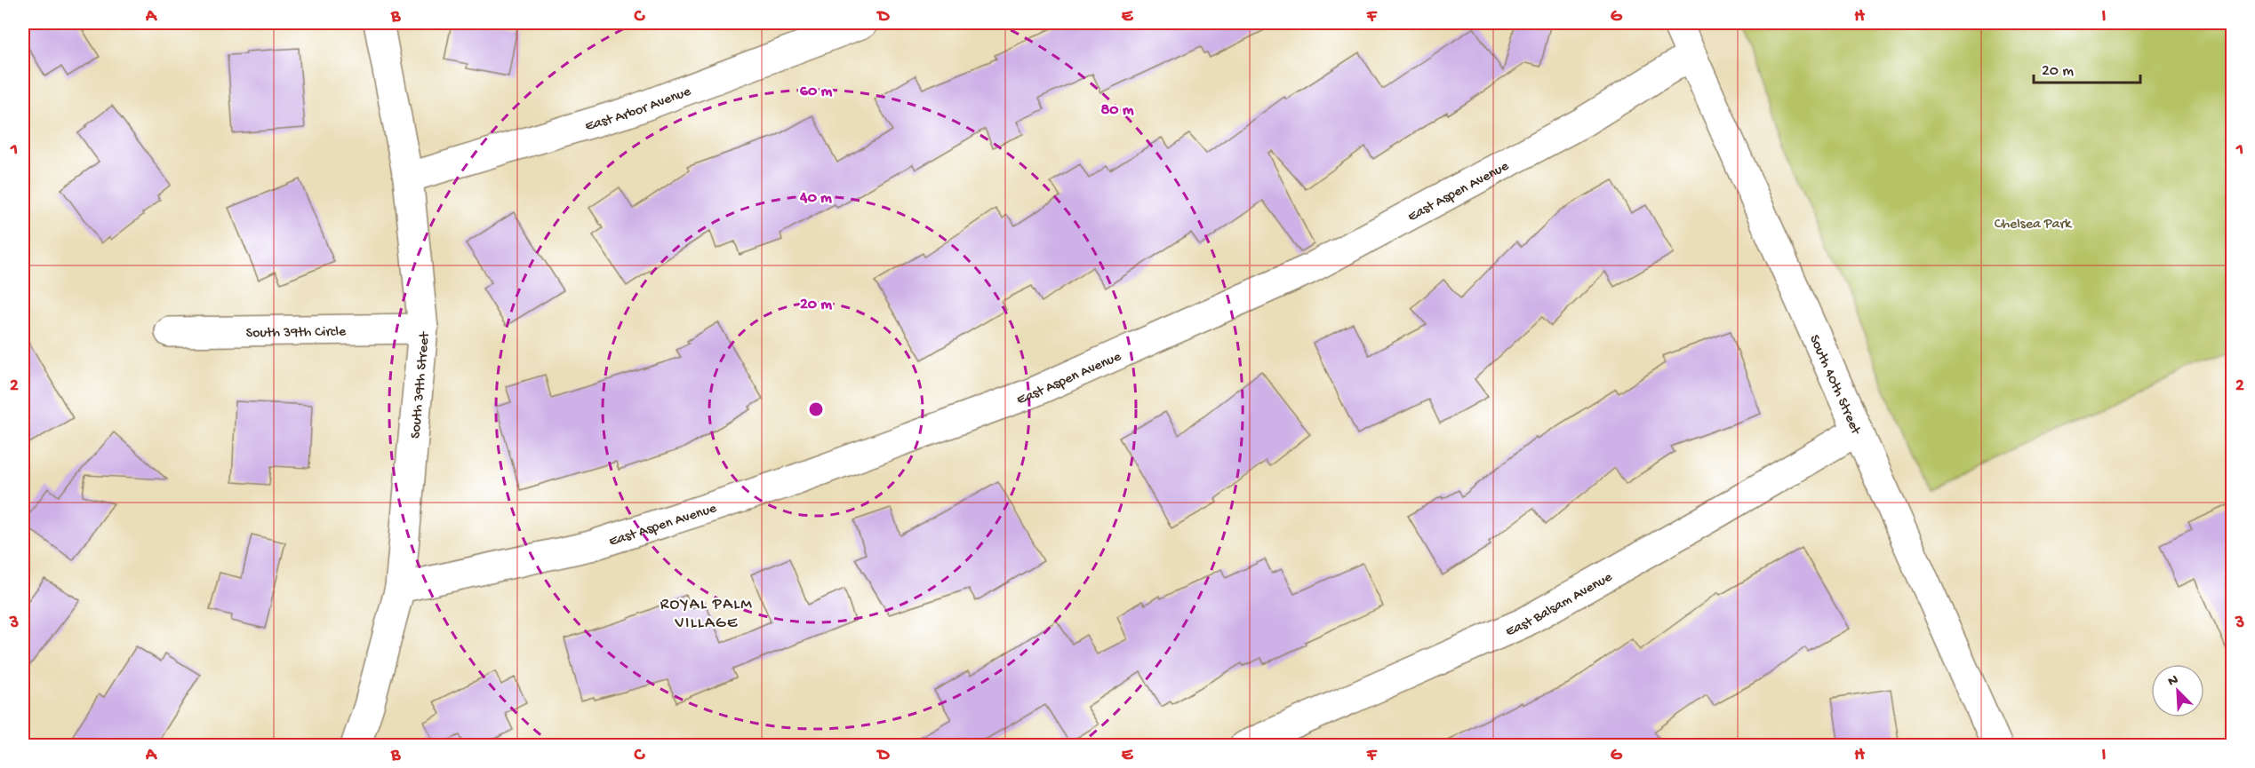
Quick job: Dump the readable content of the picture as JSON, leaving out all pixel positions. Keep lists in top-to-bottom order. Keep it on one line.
{"streets":{"street":["East Arbor Avenue","East Aspen Avenue","South 39th Circle","South 40th Street","South 39th Street","East Balsam Avenue"]},"crossings":[["East Arbor Avenue","South 39th Street"],["East Aspen Avenue","South 40th Street"],["East Aspen Avenue","South 39th Street"],["South 39th Circle","South 39th Street"],["South 40th Street","East Balsam Avenue"]],"districts":["ROYAL PALM VILLAGE"],"parks":["Chelsea Park"],"scale_bar":"20 m","north":"top left","grid":{"columns":["A","B","C","D","E","F","G","H","I"],"rows":["1","2","3"]},"rings":["60 m","80 m","40 m","20 m"]}
